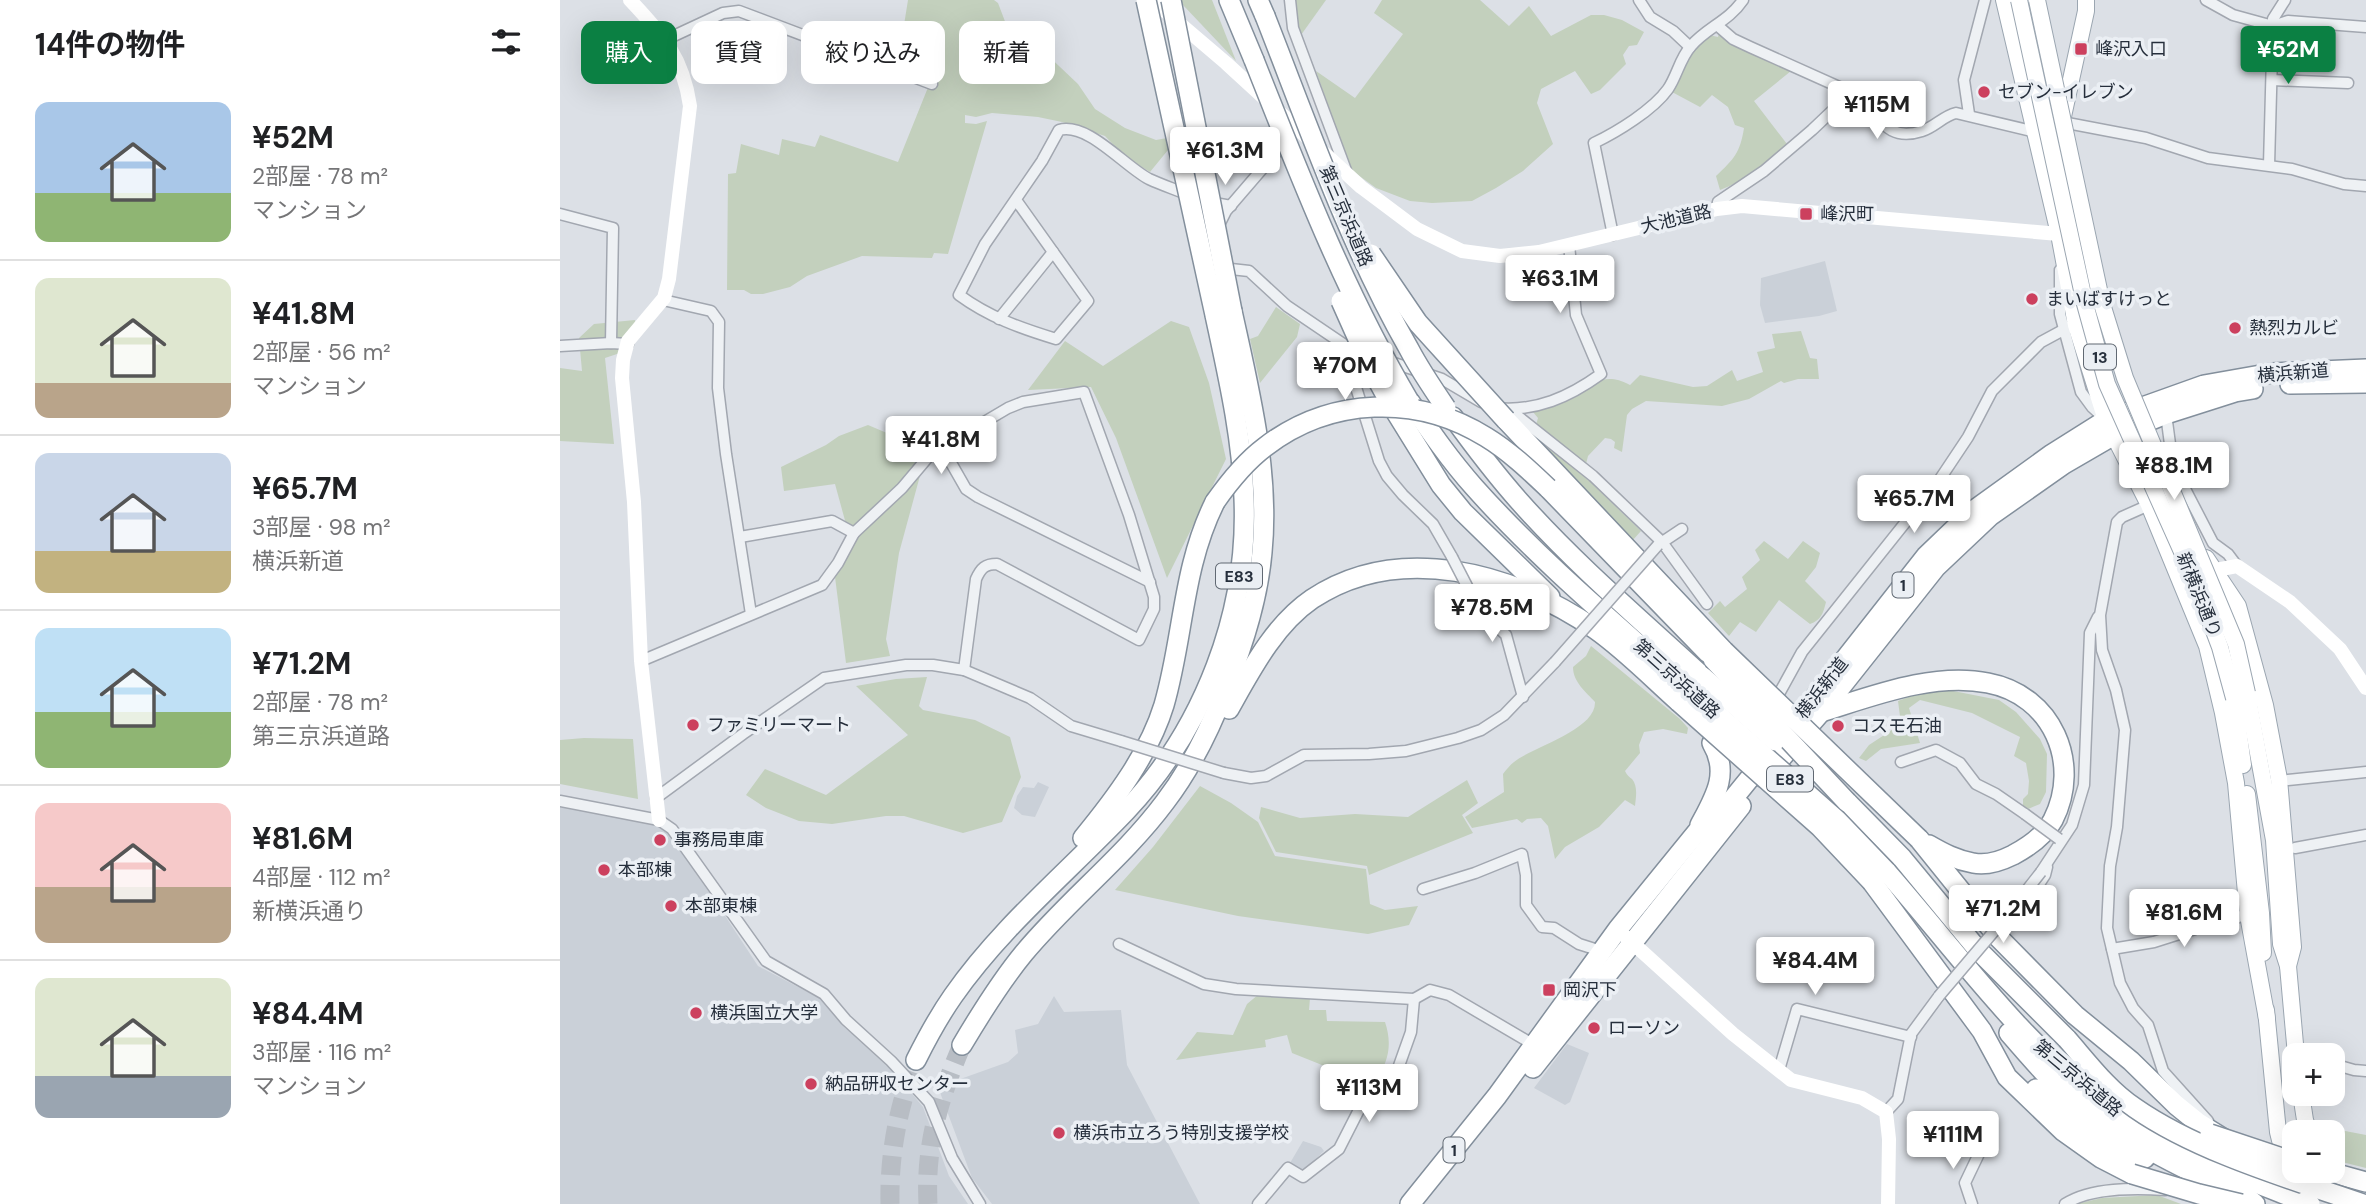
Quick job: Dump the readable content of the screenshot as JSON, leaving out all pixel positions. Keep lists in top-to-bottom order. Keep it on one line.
{"streets":{"highway":["第三京浜道路","横浜新道","E83","1"],"main road":["13","新横浜通り"],"street":["大池道路"]},"crossings":[["第三京浜道路","新横浜通り"]],"places":{"transit":["峰沢入口","峰沢町","岡沢下"],"other":["セブン-イレブン","まいばすけっと","熱烈カルビ","ファミリーマート","コスモ石油","事務局車庫","本部棟","本部東棟","横浜国立大学","ローソン","納品研収センター","横浜市立ろう特別支援学校"]},"page":{"heading":"14件の物件","chip":["購入","賃貸","絞り込み","新着"],"price":["¥52M","¥115M","¥61.3M","¥63.1M","¥70M","¥41.8M","¥88.1M","¥65.7M","¥78.5M","¥71.2M","¥81.6M","¥84.4M","¥113M","¥111M"],"list":[{"name":"¥52M","note":"2部屋 · 78 m² · マンション"},{"name":"¥41.8M","note":"2部屋 · 56 m² · マンション"},{"name":"¥65.7M","note":"3部屋 · 98 m² · 横浜新道"},{"name":"¥71.2M","note":"2部屋 · 78 m² · 第三京浜道路"},{"name":"¥81.6M","note":"4部屋 · 112 m² · 新横浜通り"},{"name":"¥84.4M","note":"3部屋 · 116 m² · マンション"}],"map_buttons":["+","−"]}}
